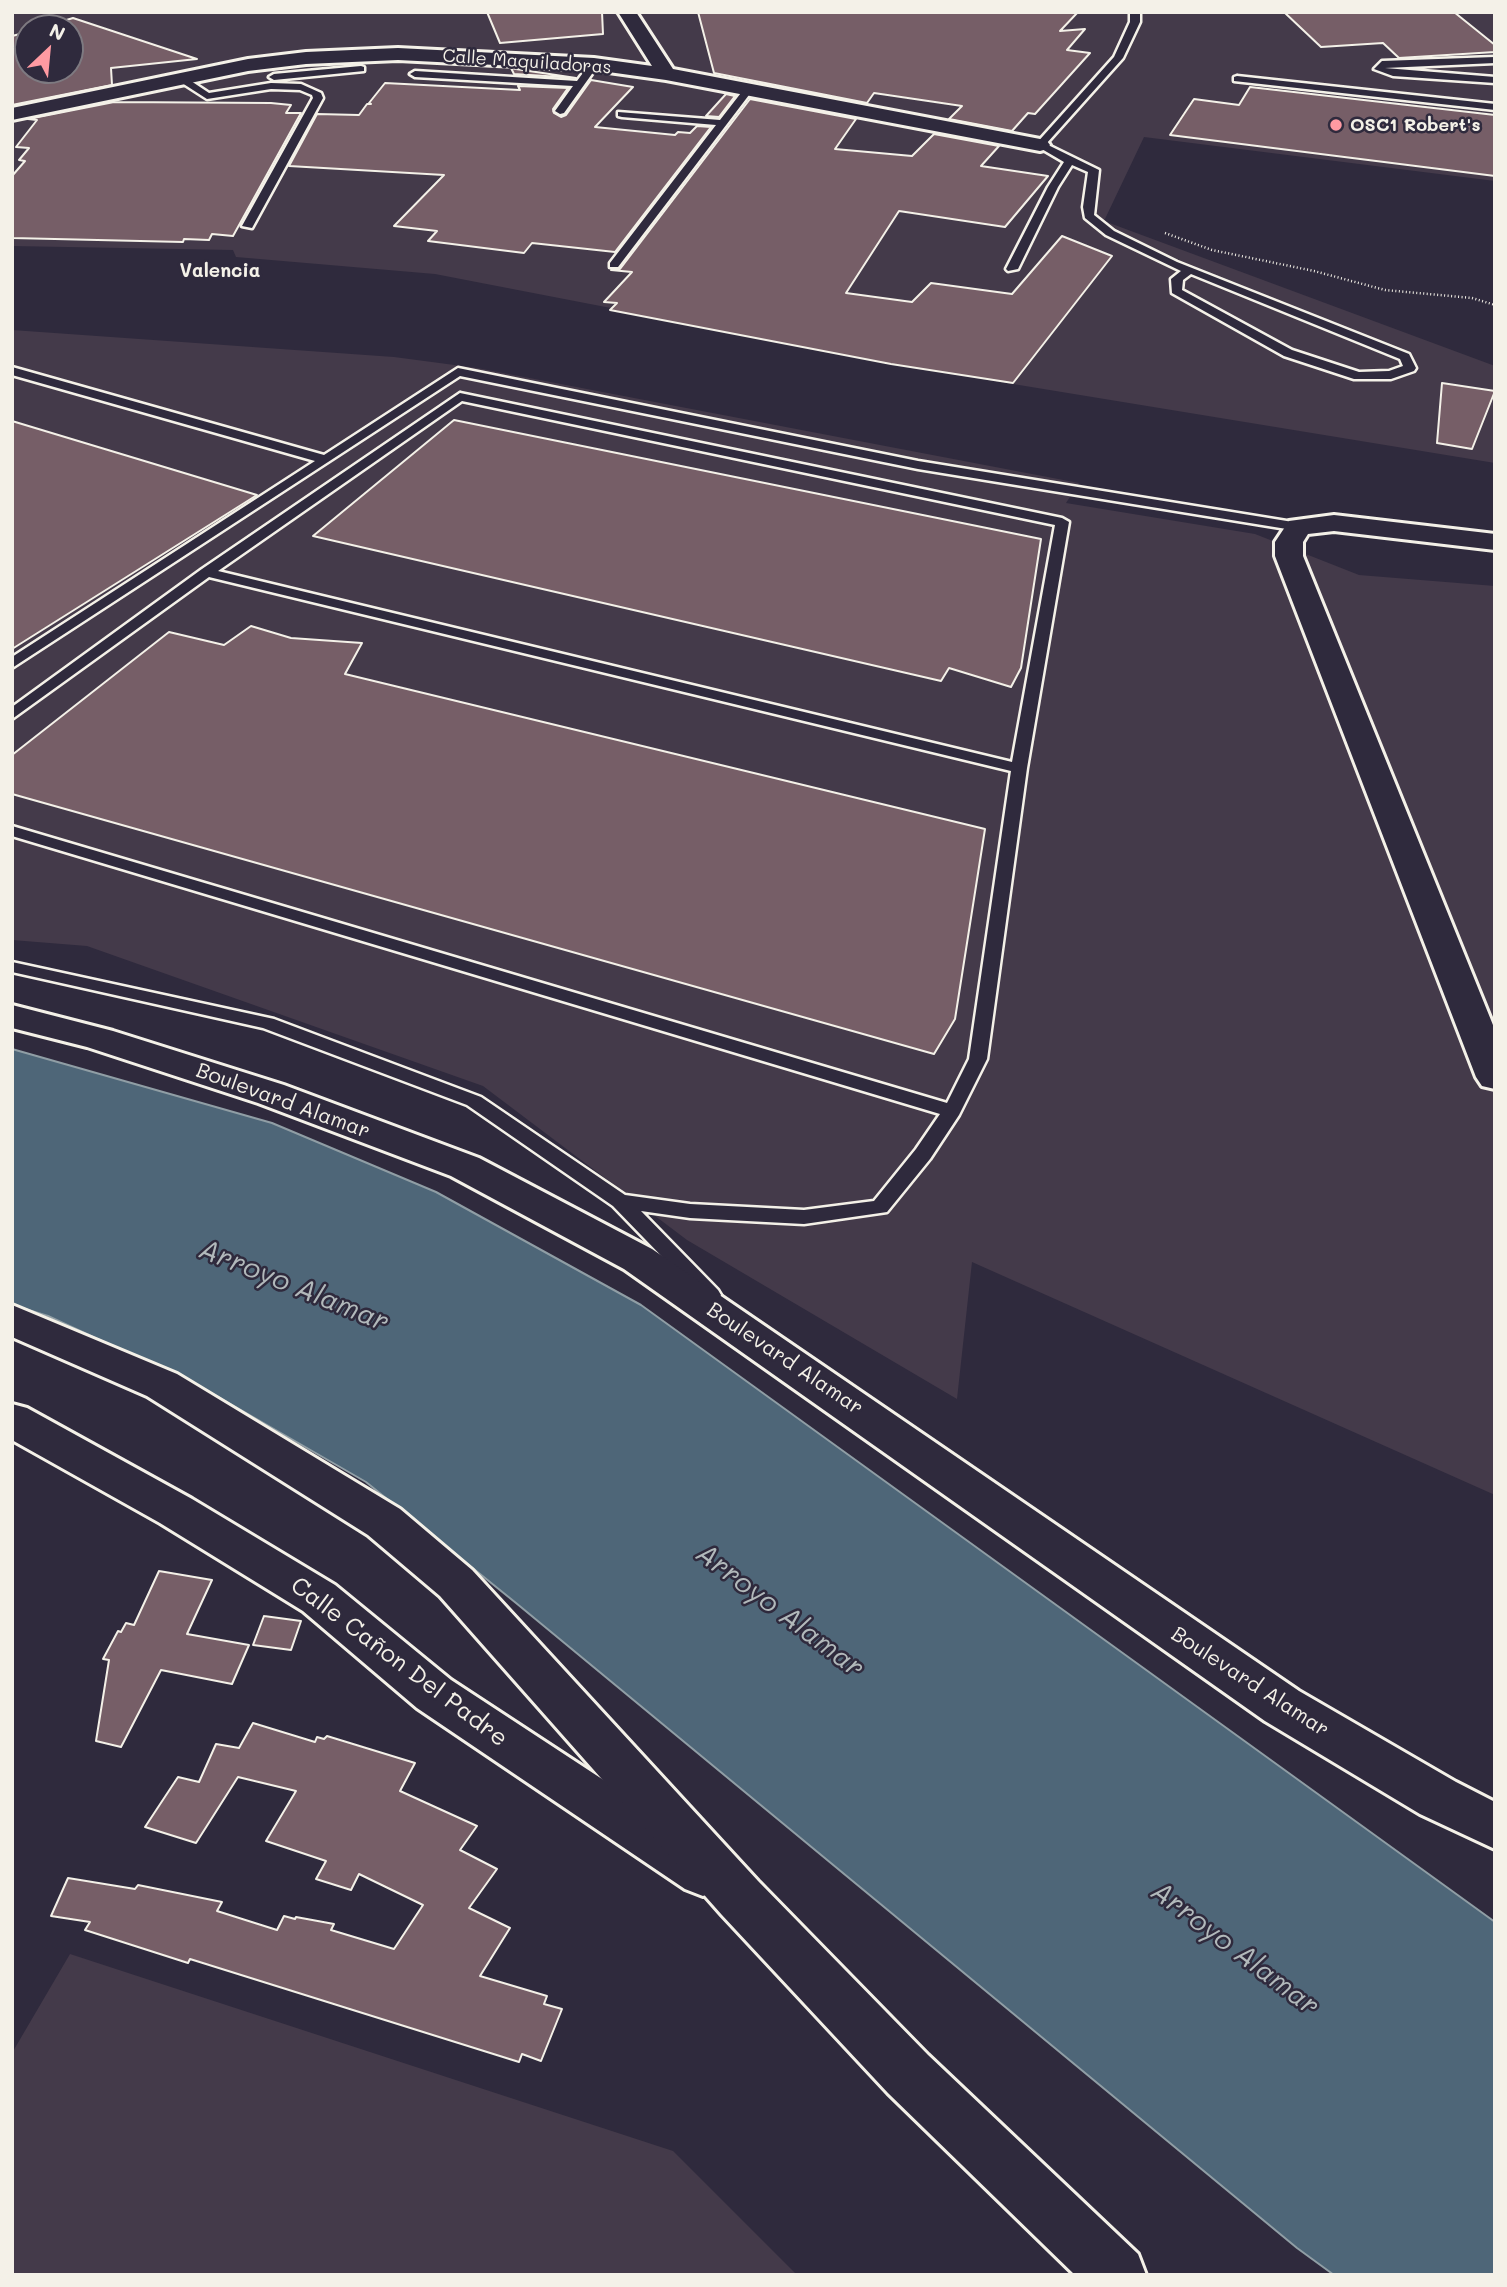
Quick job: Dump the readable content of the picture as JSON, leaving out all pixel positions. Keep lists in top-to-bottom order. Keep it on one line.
{"streets":{"main road":["Calle Maquiladoras","Boulevard Alamar","Calle Cañon Del Padre"]},"districts":["Valencia"],"water":["Arroyo Alamar"],"places":["OSC1 Robert's"],"north":"top right"}
